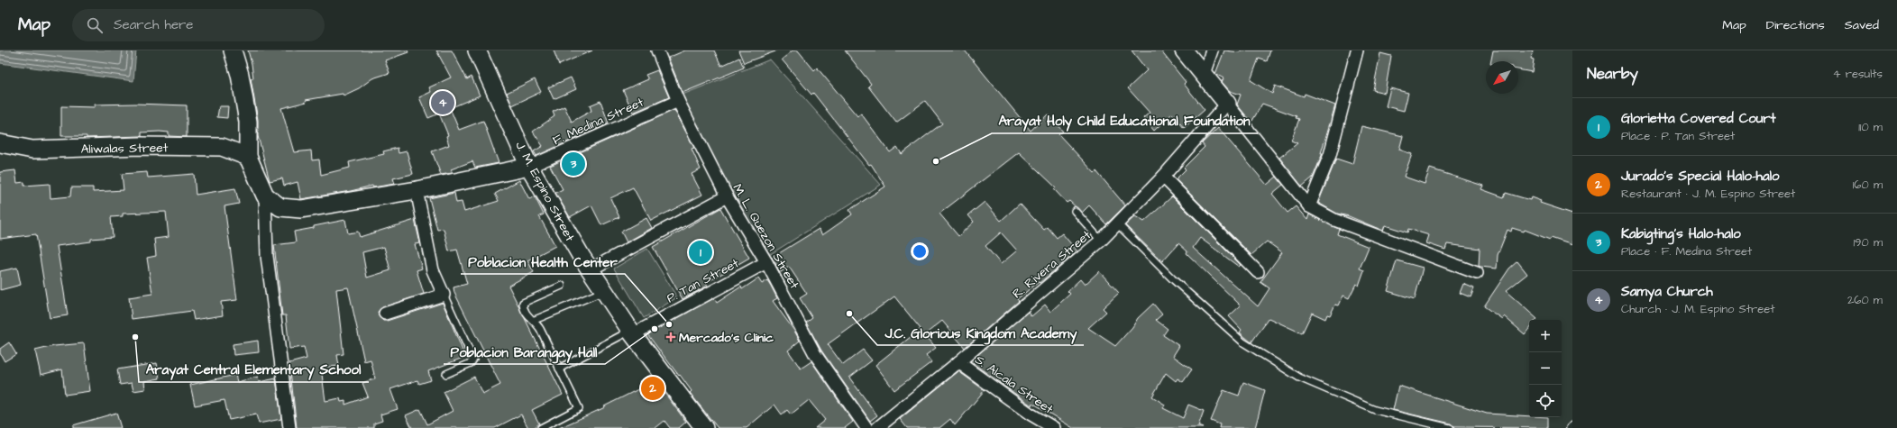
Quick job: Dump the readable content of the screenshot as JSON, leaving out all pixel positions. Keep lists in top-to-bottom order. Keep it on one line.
{"streets":{"street":["F. Medina Street","Aliwalas Street","J. M. Espino Street","M. L. Quezon Street","R. Rivera Street","P. Tan Street","S. Alcala Street"]},"crossings":[["F. Medina Street","J. M. Espino Street"],["F. Medina Street","M. L. Quezon Street"],["J. M. Espino Street","P. Tan Street"],["M. L. Quezon Street","P. Tan Street"],["R. Rivera Street","S. Alcala Street"]],"places":{"other":["Arayat Holy Child Educational Foundation","J.C. Glorious Kingdom Academy","Poblacion Health Center","Poblacion Barangay Hall","Arayat Central Elementary School"],"health":["Mercado's Clinic"]},"north":"bottom left","page":{"header":"Map","search":"Search here","nav":["Map","Directions","Saved"],"heading":["Nearby","4 results"],"pins":["4","3","1","2"],"list":[{"mark":"1","name":"Glorietta Covered Court","note":"Place · P. Tan Street","value":"110 m"},{"mark":"2","name":"Jurado's Special Halo-halo","note":"Restaurant · J. M. Espino Street","value":"160 m"},{"mark":"3","name":"Kabigting's Halo-halo","note":"Place · F. Medina Street","value":"190 m"},{"mark":"4","name":"Samya Church","note":"Church · J. M. Espino Street","value":"260 m"}],"map_buttons":["+","−"]}}
